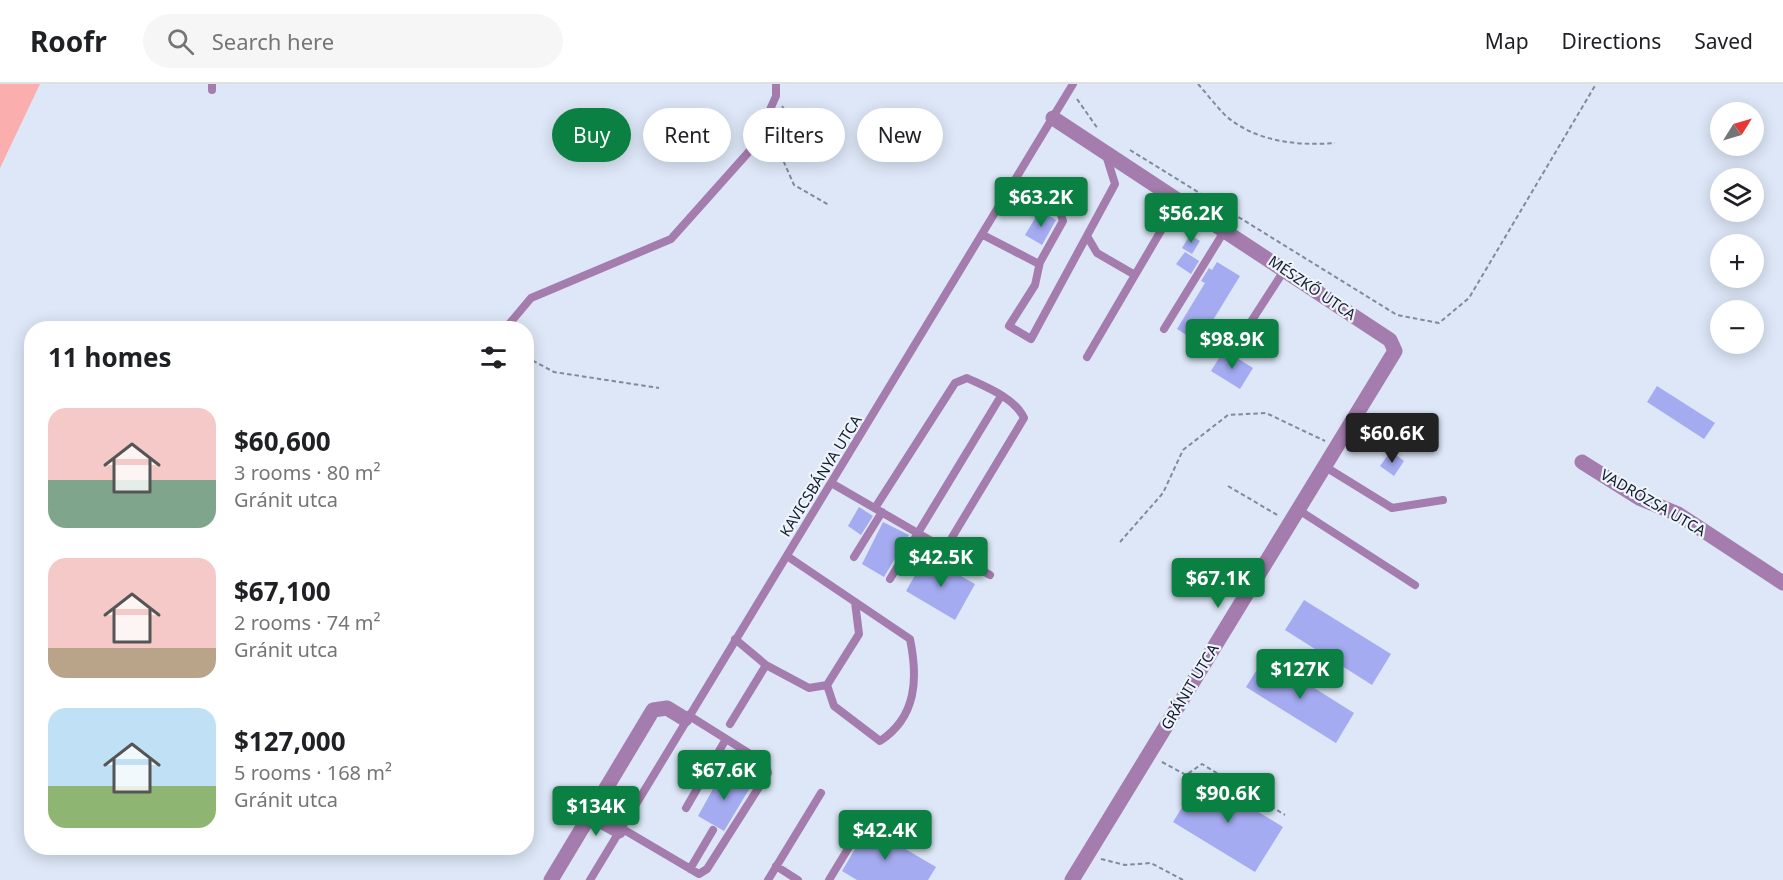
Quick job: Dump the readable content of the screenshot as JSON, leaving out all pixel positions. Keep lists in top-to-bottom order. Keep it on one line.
{"streets":{"street":["MÉSZKŐ UTCA","VADRÓZSA UTCA","GRÁNIT UTCA"],"lane":["KAVICSBÁNYA UTCA"]},"crossings":[["MÉSZKŐ UTCA","KAVICSBÁNYA UTCA"],["MÉSZKŐ UTCA","GRÁNIT UTCA"]],"north":"top right","page":{"header":"Roofr","search":"Search here","nav":["Map","Directions","Saved"],"map_buttons":["+","−"],"chip":["Buy","Rent","Filters","New"],"price":["$63.2K","$56.2K","$98.9K","$60.6K","$42.5K","$67.1K","$127K","$67.6K","$90.6K","$134K","$42.4K"],"heading":"11 homes","list":[{"name":"$60,600","note":"3 rooms · 80 m² · Gránit utca"},{"name":"$67,100","note":"2 rooms · 74 m² · Gránit utca"},{"name":"$127,000","note":"5 rooms · 168 m² · Gránit utca"}]}}
